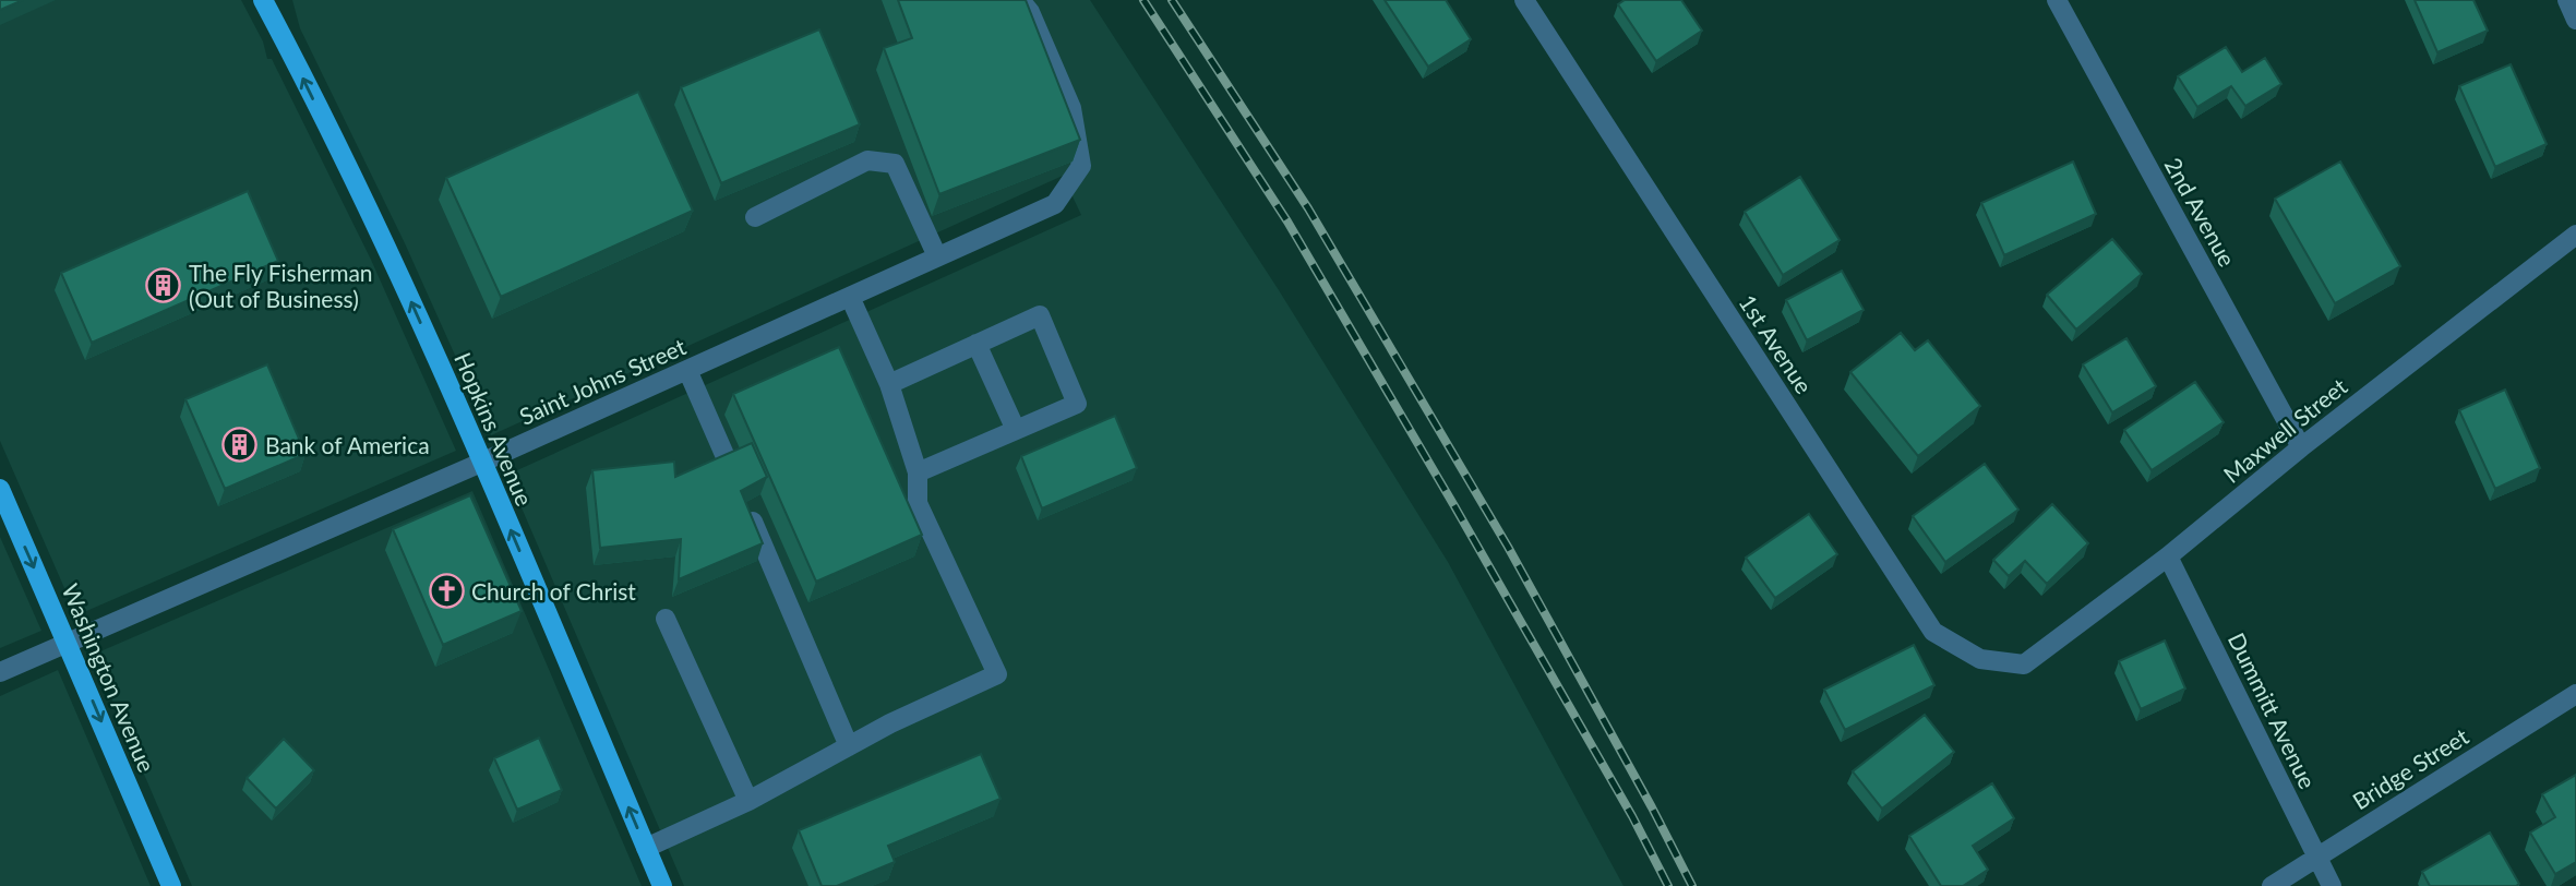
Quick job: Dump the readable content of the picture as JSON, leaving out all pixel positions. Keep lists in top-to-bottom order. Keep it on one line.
{"streets":{"main road":["Hopkins Avenue","Washington Avenue"],"street":["2nd Avenue","1st Avenue","Saint Johns Street","Maxwell Street","Dummitt Avenue","Bridge Street"]},"crossings":[["2nd Avenue","Maxwell Street"],["1st Avenue","Maxwell Street"],["Saint Johns Street","Hopkins Avenue"],["Saint Johns Street","Washington Avenue"],["Maxwell Street","Dummitt Avenue"],["Dummitt Avenue","Bridge Street"]],"one_way":["Hopkins Avenue","Washington Avenue"],"places":{"building":["The Fly Fisherman (Out of Business)","Bank of America"],"church":["Church of Christ"]}}
